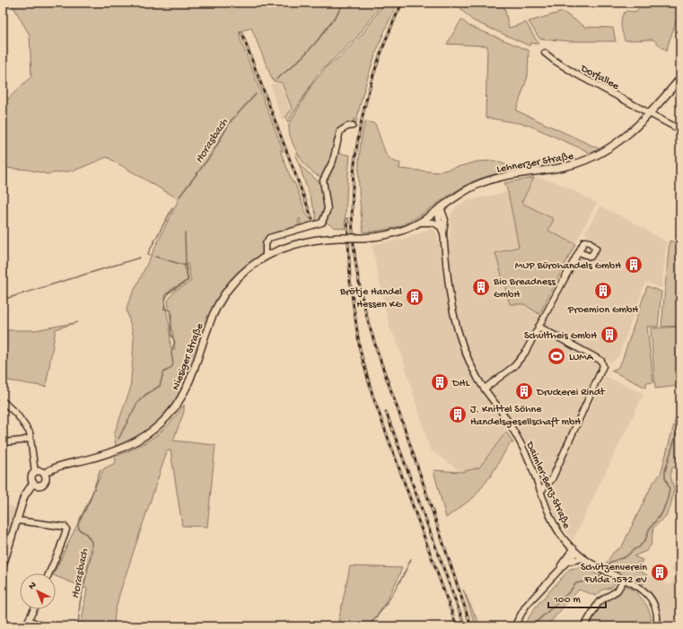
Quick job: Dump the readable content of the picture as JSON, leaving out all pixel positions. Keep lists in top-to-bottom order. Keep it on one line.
{"streets":{"main road":["Lehnerzer Straße","Niesiger Straße"],"street":["Dorfallee","Daimler-Benz-Straße"]},"crossings":[["Dorfallee","Lehnerzer Straße"],["Lehnerzer Straße","Niesiger Straße"],["Lehnerzer Straße","Daimler-Benz-Straße"]],"water":["Horasbach"],"places":{"building":["MUP Bürohandels GmbH","Bio Breadness GmbH","Proemion GmbH","Brötje Handel Hessen KG","Schultheis GmbH","DHL","Druckerei Rindt","J. Knittel Söhne Handelsgesellschaft mbH","Schützenverein Fulda 1572 eV"],"sports":["LUMA"]},"scale_bar":"100 m","north":"top left"}
